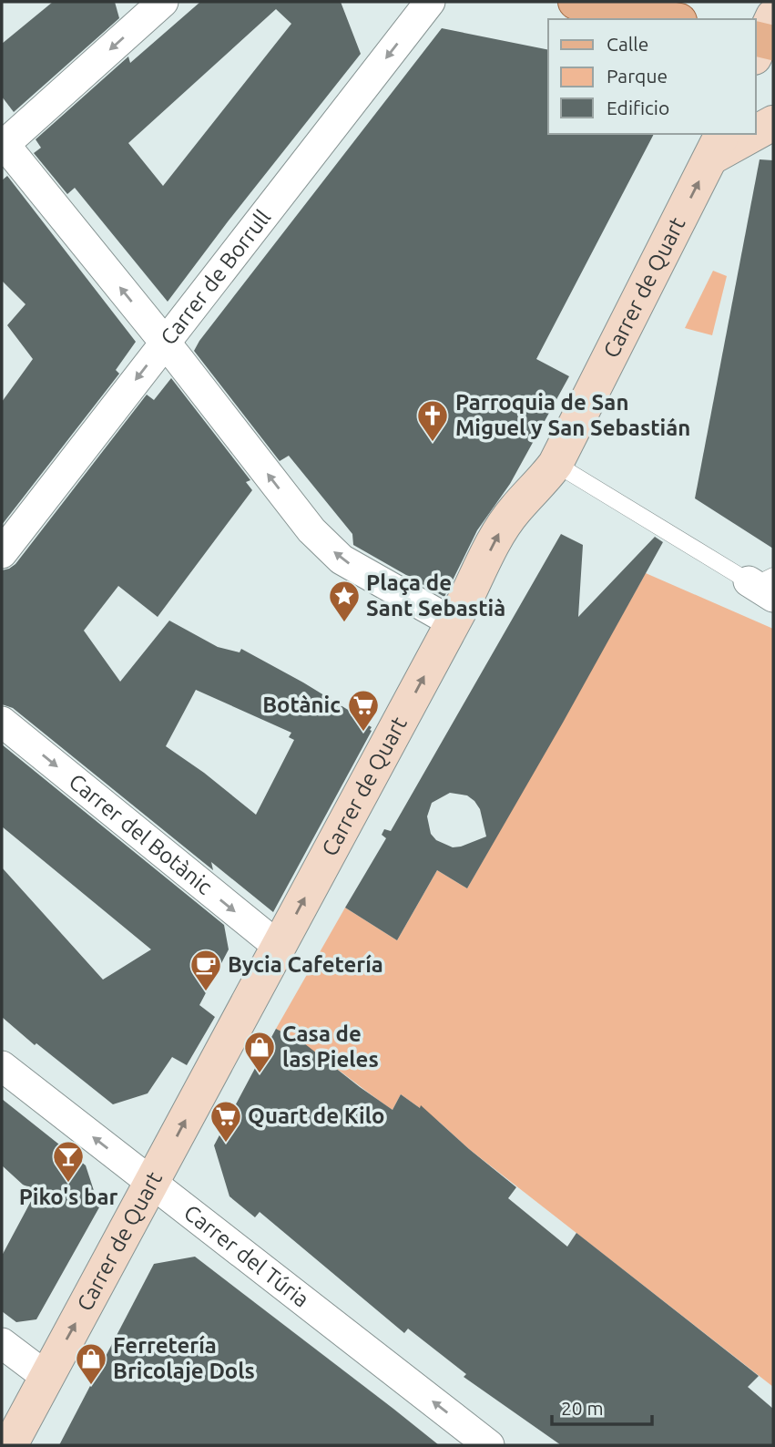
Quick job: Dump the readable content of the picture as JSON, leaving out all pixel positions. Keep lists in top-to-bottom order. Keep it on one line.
{"streets":{"street":["Carrer de Borrull","Carrer de Quart","Carrer del Botànic","Carrer del Túria"]},"crossings":[["Carrer de Quart","Carrer del Botànic"],["Carrer de Quart","Carrer del Túria"]],"one_way":["Carrer de Quart","Carrer del Botànic","Carrer del Túria"],"places":{"church":["Parroquia de San Miguel y San Sebastián"],"place":["Plaça de Sant Sebastià"],"supermarket":["Botànic","Quart de Kilo"],"cafe":["Bycia Cafetería"],"shop":["Casa de las Pieles","Ferretería Bricolaje Dols"],"bar":["Piko's bar"]},"legend":["Calle","Parque","Edificio"],"scale_bar":"20 m"}
